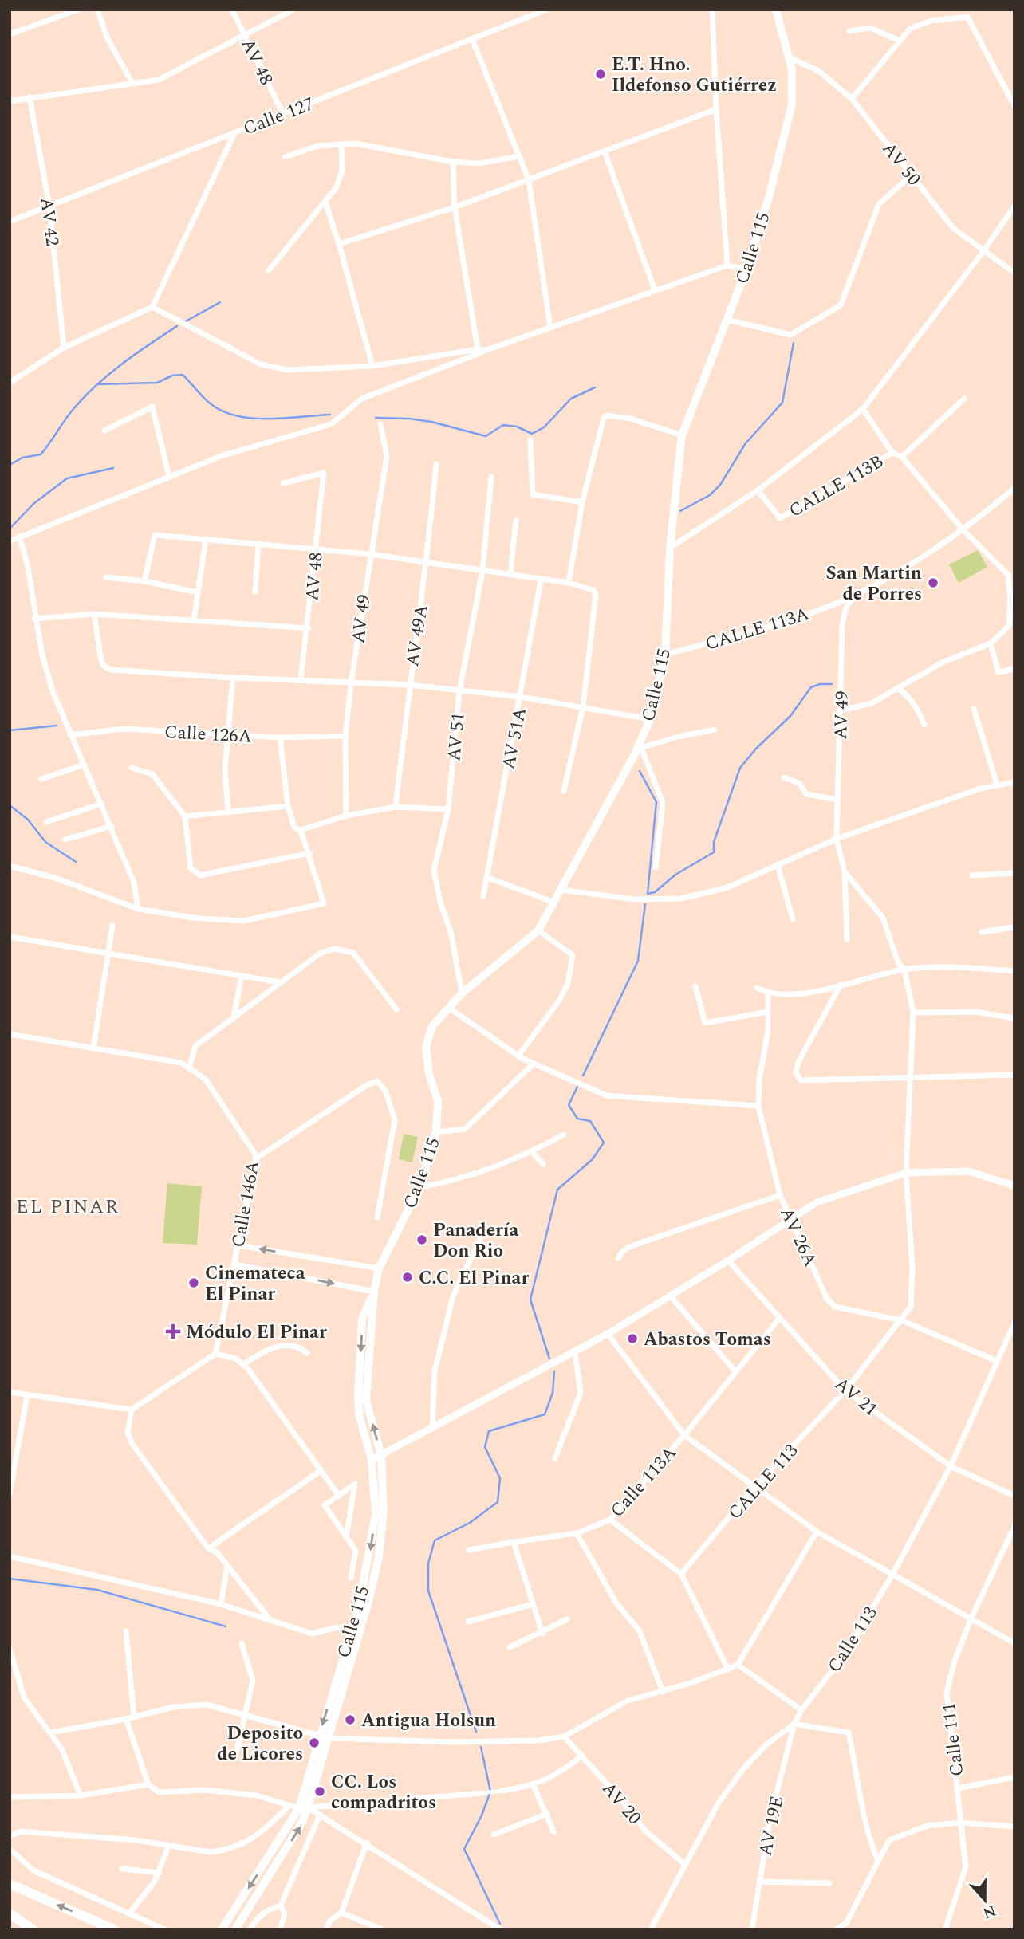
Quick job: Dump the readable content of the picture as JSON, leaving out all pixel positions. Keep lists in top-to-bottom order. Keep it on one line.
{"streets":{"main road":["Calle 115"],"street":["AV 48","Calle 127","AV 50","AV 42","CALLE 113B","AV 49","CALLE 113A","AV 49A","Calle 126A","AV 51","AV 51A","Calle 146A","AV 26A","AV 21","Calle 113A","CALLE 113","Calle 113","Calle 111","AV 20","AV 19E"]},"crossings":[["AV 48","Calle 127"],["Calle 127","AV 42"],["AV 50","Calle 115"],["Calle 115","CALLE 113A"],["Calle 115","AV 51"],["AV 49","CALLE 113A"],["AV 49","Calle 126A"],["AV 49","CALLE 113"],["AV 26A","CALLE 113"],["AV 26A","Calle 113"],["AV 21","Calle 113A"],["AV 21","CALLE 113"],["AV 21","Calle 113"],["Calle 113","AV 20"],["Calle 113","AV 19E"]],"districts":["EL PINAR"],"places":{"other":["E.T. Hno. Ildefonso Gutiérrez","San Martin de Porres","Panadería Don Rio","C.C. El Pinar","Cinemateca El Pinar","Abastos Tomas","Antigua Holsun","Deposito de Licores","CC. Los compadritos"],"health":["Módulo El Pinar"]},"north":"bottom"}
